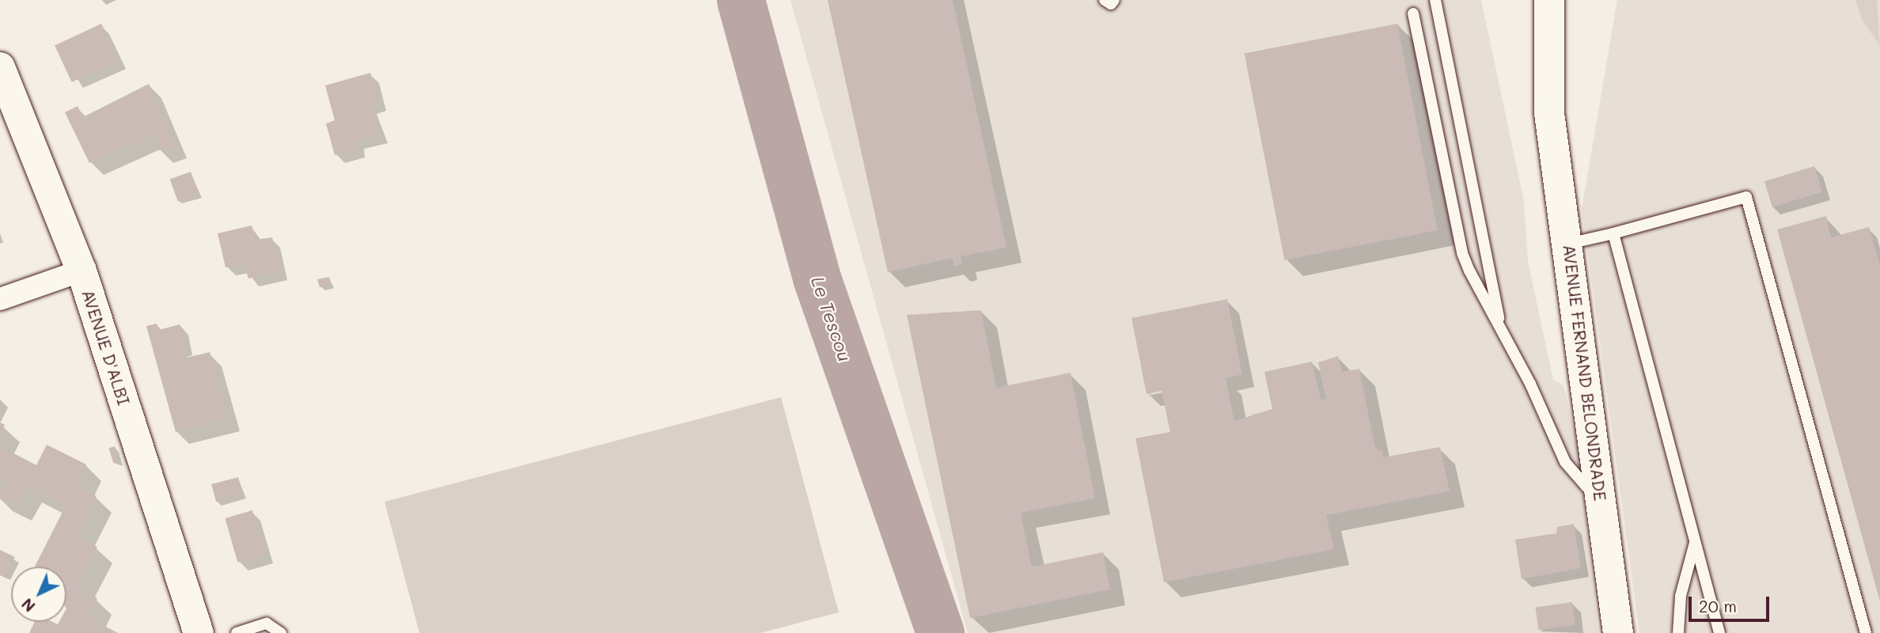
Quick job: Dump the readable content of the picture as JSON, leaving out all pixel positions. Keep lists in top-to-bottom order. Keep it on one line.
{"streets":{"street":["AVENUE D'ALBI","AVENUE FERNAND BELONDRADE"]},"water":["Le Tescou"],"scale_bar":"20 m","north":"bottom left"}
